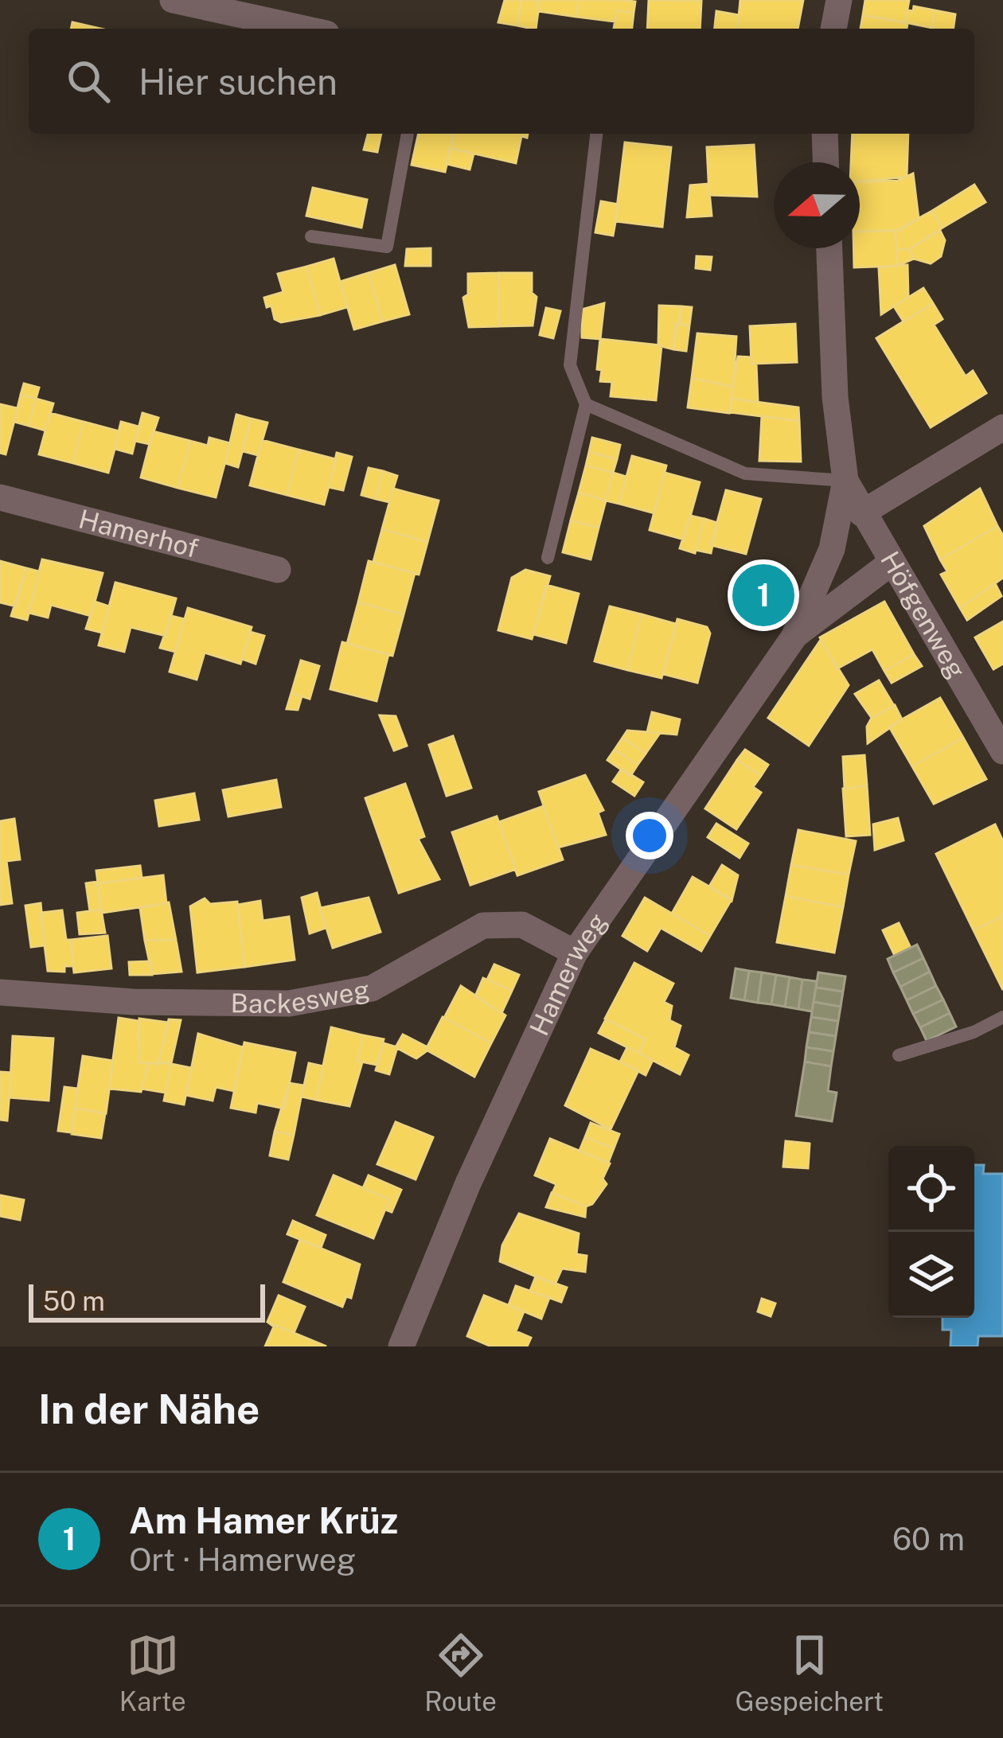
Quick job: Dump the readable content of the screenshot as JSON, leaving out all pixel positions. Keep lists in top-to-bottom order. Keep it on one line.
{"streets":{"street":["Hamerhof","Höfgenweg","Hamerweg","Backesweg"]},"crossings":[["Höfgenweg","Hamerweg"],["Hamerweg","Backesweg"]],"scale_bar":"50 m","north":"left","page":{"search":"Hier suchen","pins":"1","scale":"50 m","heading":"In der Nähe","list":[{"mark":"1","name":"Am Hamer Krüz","note":"Ort · Hamerweg","value":"60 m"}],"nav":["Karte","Route","Gespeichert"]}}
